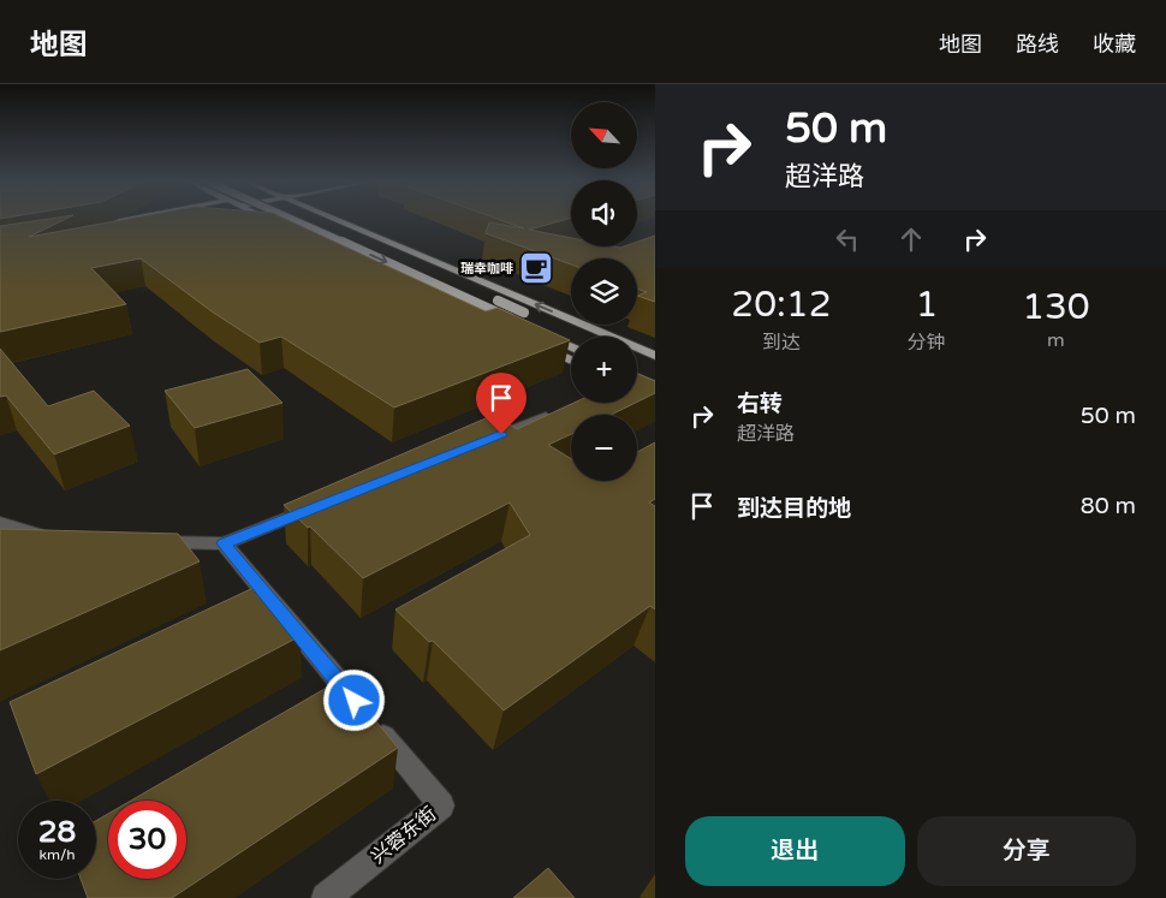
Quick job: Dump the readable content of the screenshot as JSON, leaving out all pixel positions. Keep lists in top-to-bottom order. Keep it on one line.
{"streets":{"street":["兴蓉东街"]},"places":{"cafe":["瑞幸咖啡"]},"north":"top left","page":{"header":"地图","nav":["地图","路线","收藏"],"turn":["50 m","超洋路"],"map_buttons":["+","−"],"eta":["20:12","到达","1","分钟","130","m"],"list":[{"name":"右转","note":"超洋路","value":"50 m"},{"name":"到达目的地","value":"80 m"}],"speed":"28 km/h","limit":"30","buttons":["退出","分享"]}}
